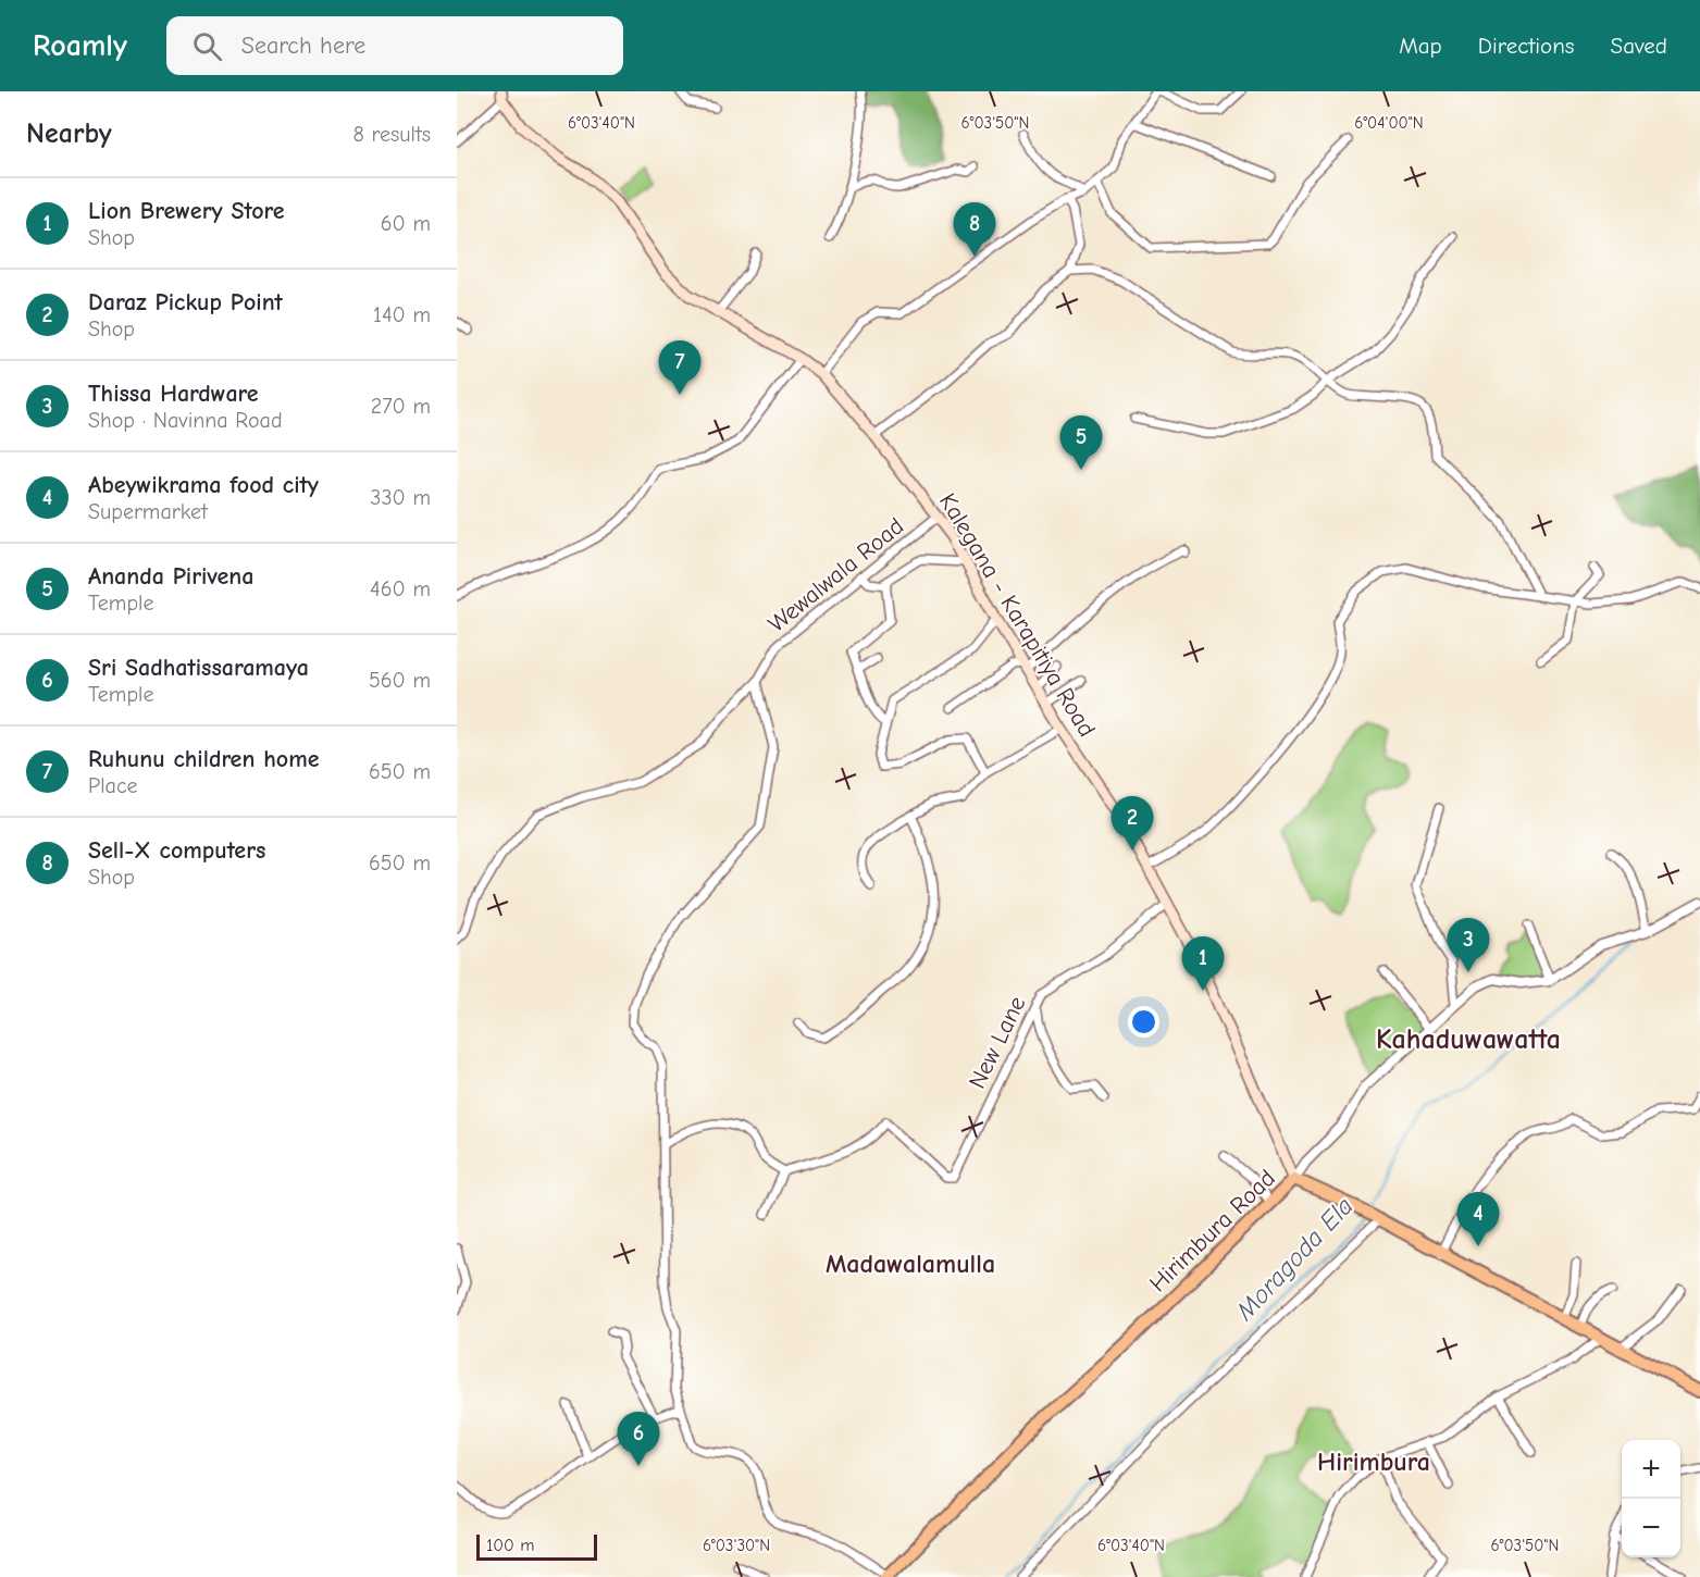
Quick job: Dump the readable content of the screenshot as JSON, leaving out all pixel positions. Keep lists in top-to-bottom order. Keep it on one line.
{"streets":{"main road":["Kalegana - Karapitiya Road","Hirimbura Road"],"street":["Wewalwala Road","New Lane"]},"crossings":[["Wewalwala Road","Kalegana - Karapitiya Road"],["Kalegana - Karapitiya Road","New Lane"],["Kalegana - Karapitiya Road","Hirimbura Road"]],"districts":["Kahaduwawatta","Madawalamulla","Hirimbura"],"water":["Moragoda Ela"],"scale_bar":"100 m","page":{"header":"Roamly","search":"Search here","nav":["Map","Directions","Saved"],"heading":["Nearby","8 results"],"list":[{"mark":"1","name":"Lion Brewery Store","note":"Shop","value":"60 m"},{"mark":"2","name":"Daraz Pickup Point","note":"Shop","value":"140 m"},{"mark":"3","name":"Thissa Hardware","note":"Shop · Navinna Road","value":"270 m"},{"mark":"4","name":"Abeywikrama food city","note":"Supermarket","value":"330 m"},{"mark":"5","name":"Ananda Pirivena","note":"Temple","value":"460 m"},{"mark":"6","name":"Sri Sadhatissaramaya","note":"Temple","value":"560 m"},{"mark":"7","name":"Ruhunu children home","note":"Place","value":"650 m"},{"mark":"8","name":"Sell-X computers","note":"Shop","value":"650 m"}],"pins":["8","7","5","2","3","1","4","6"],"map_buttons":["+","−"],"scale":"100 m"},"coordinates":["6°03'40\"N","6°04'00\"N","6°03'50\"N","6°03'30\"N"]}
